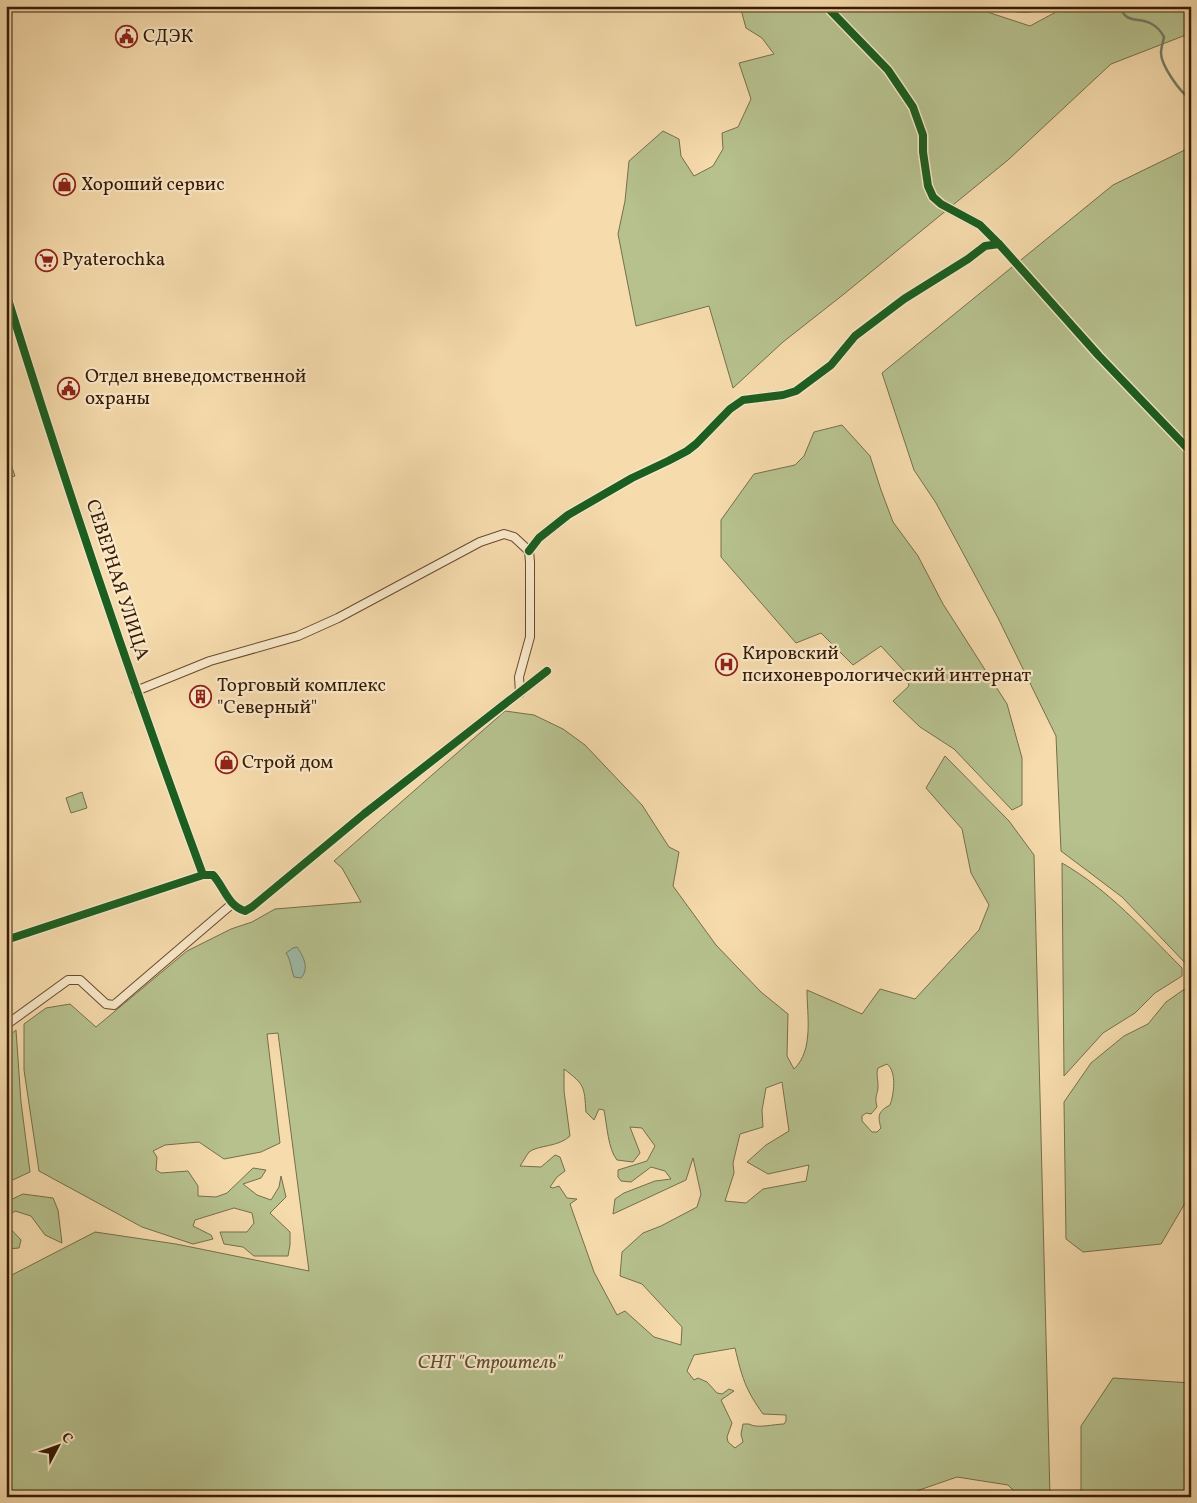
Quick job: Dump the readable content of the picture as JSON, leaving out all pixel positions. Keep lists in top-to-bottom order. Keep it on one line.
{"streets":{"street":["СЕВЕРНАЯ УЛИЦА"]},"parks":["СНТ \"Строитель\""],"places":{"public building":["СДЭК","Отдел вневедомственной охраны"],"shop":["Хороший сервис","Строй дом"],"supermarket":["Pyaterochka"],"hospital":["Кировский психоневрологический интернат"],"building":["Торговый комплекс \"Северный\""]},"north":"top right"}
